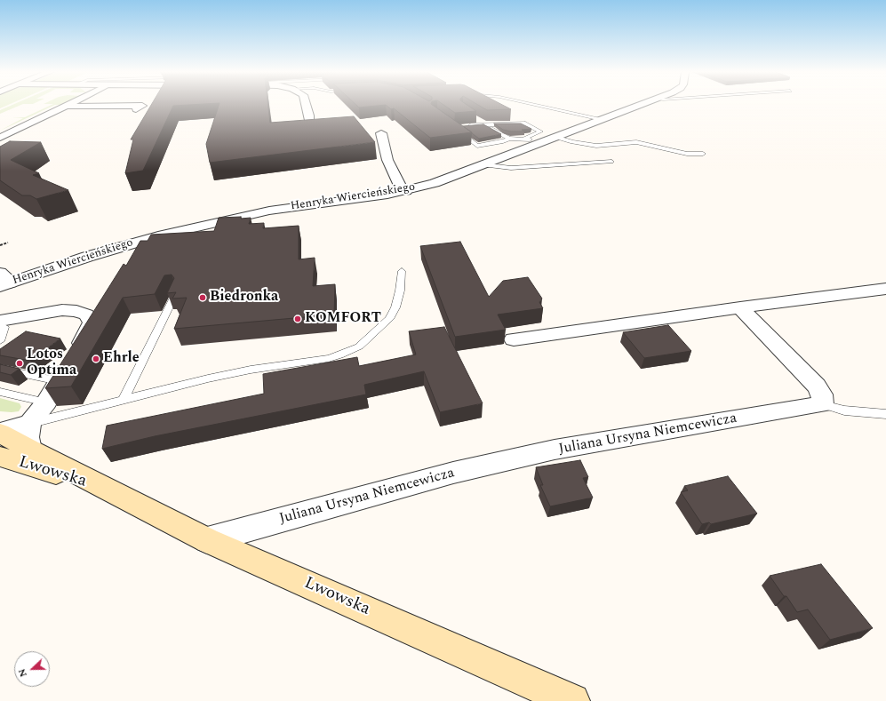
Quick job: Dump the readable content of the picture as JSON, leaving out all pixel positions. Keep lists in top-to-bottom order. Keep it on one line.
{"streets":{"main road":["Lwowska"],"street":["Henryka Wiercieńskiego","Juliana Ursyna Niemcewicza"]},"crossings":[["Juliana Ursyna Niemcewicza","Lwowska"]],"places":["Biedronka","KOMFORT","Ehrle","Lotos Optima"],"north":"left"}
